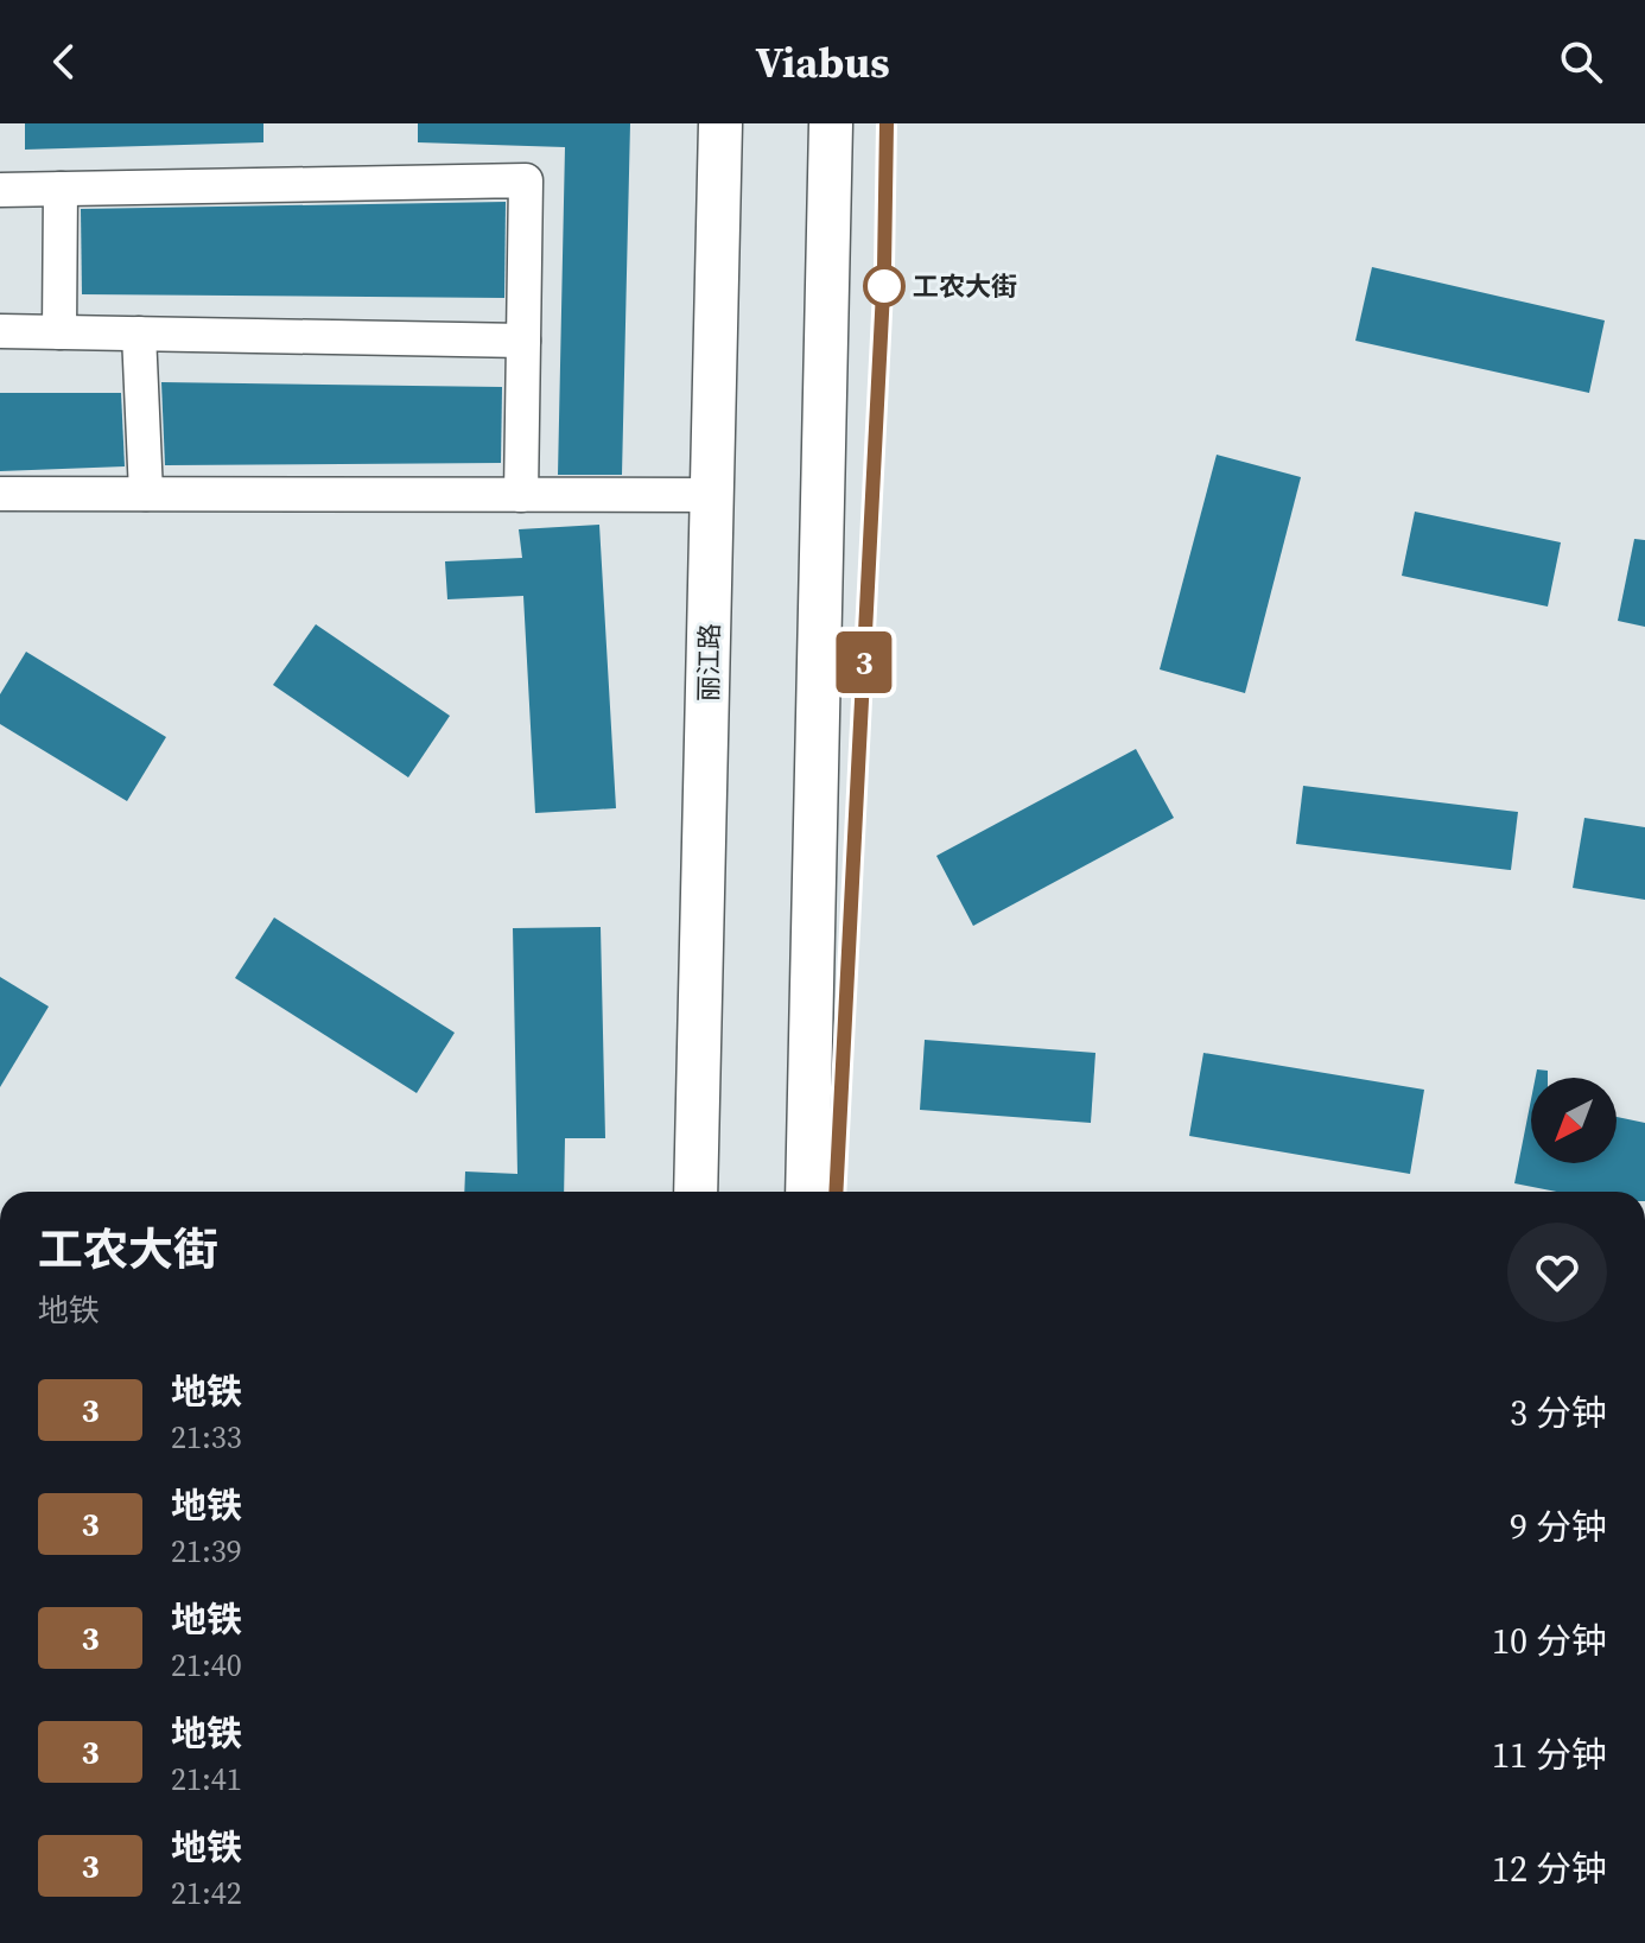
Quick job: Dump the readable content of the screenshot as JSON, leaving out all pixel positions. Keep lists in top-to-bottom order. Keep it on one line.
{"streets":{"main road":["丽江路"]},"places":["工农大街"],"lines":["metro line 3"],"north":"bottom left","page":{"header":"Viabus","on_map":"3","heading":["工农大街","地铁"],"list":[{"mark":"3","name":"地铁","note":"21:33","value":"3 分钟"},{"mark":"3","name":"地铁","note":"21:39","value":"9 分钟"},{"mark":"3","name":"地铁","note":"21:40","value":"10 分钟"},{"mark":"3","name":"地铁","note":"21:41","value":"11 分钟"},{"mark":"3","name":"地铁","note":"21:42","value":"12 分钟"}]}}
